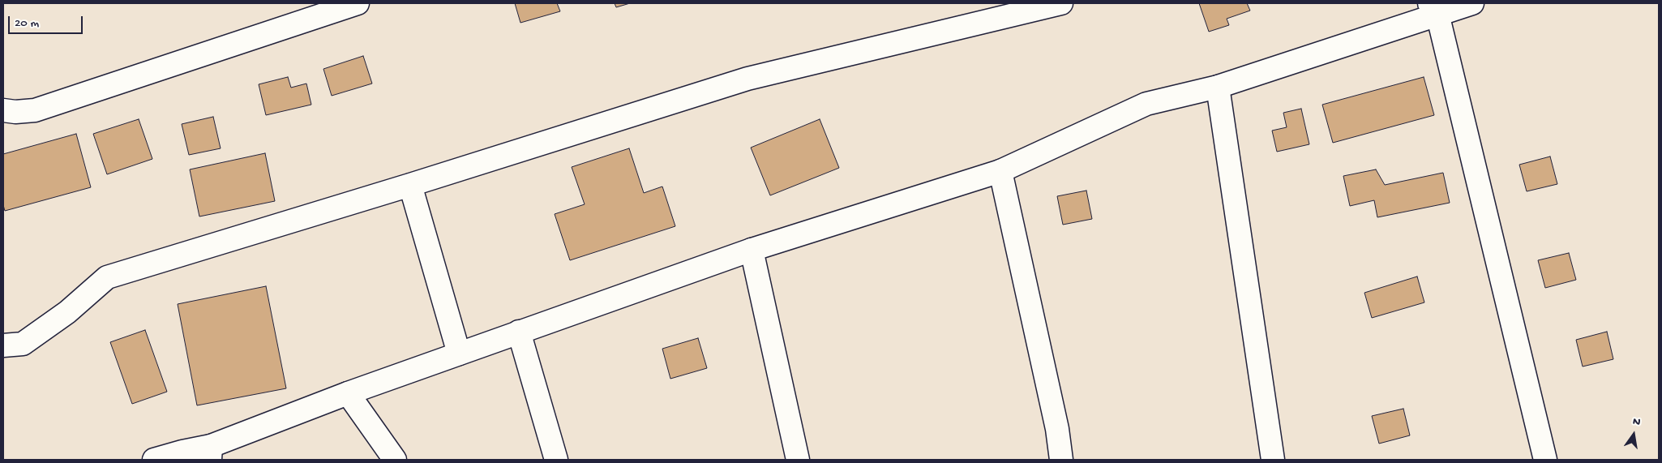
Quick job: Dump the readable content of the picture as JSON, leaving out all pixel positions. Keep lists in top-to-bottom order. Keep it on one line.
{"scale_bar":"20 m","north":"top"}
